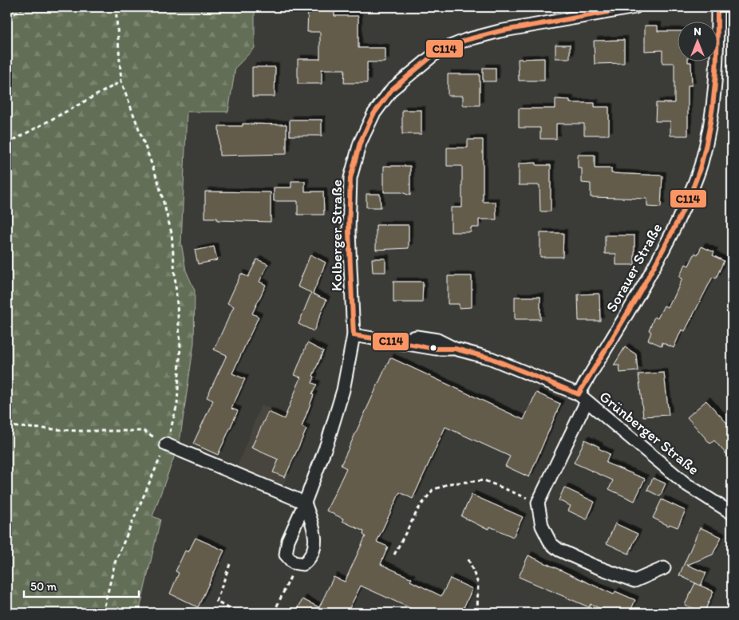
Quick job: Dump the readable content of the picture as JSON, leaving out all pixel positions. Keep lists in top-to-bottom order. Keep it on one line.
{"streets":{"street":["Kolberger Straße","Sorauer Straße","Grünberger Straße"]},"crossings":[["Kolberger Straße","Grünberger Straße"],["Sorauer Straße","Grünberger Straße"]],"lines":["transit line C114"],"scale_bar":"50 m","north":"top"}
